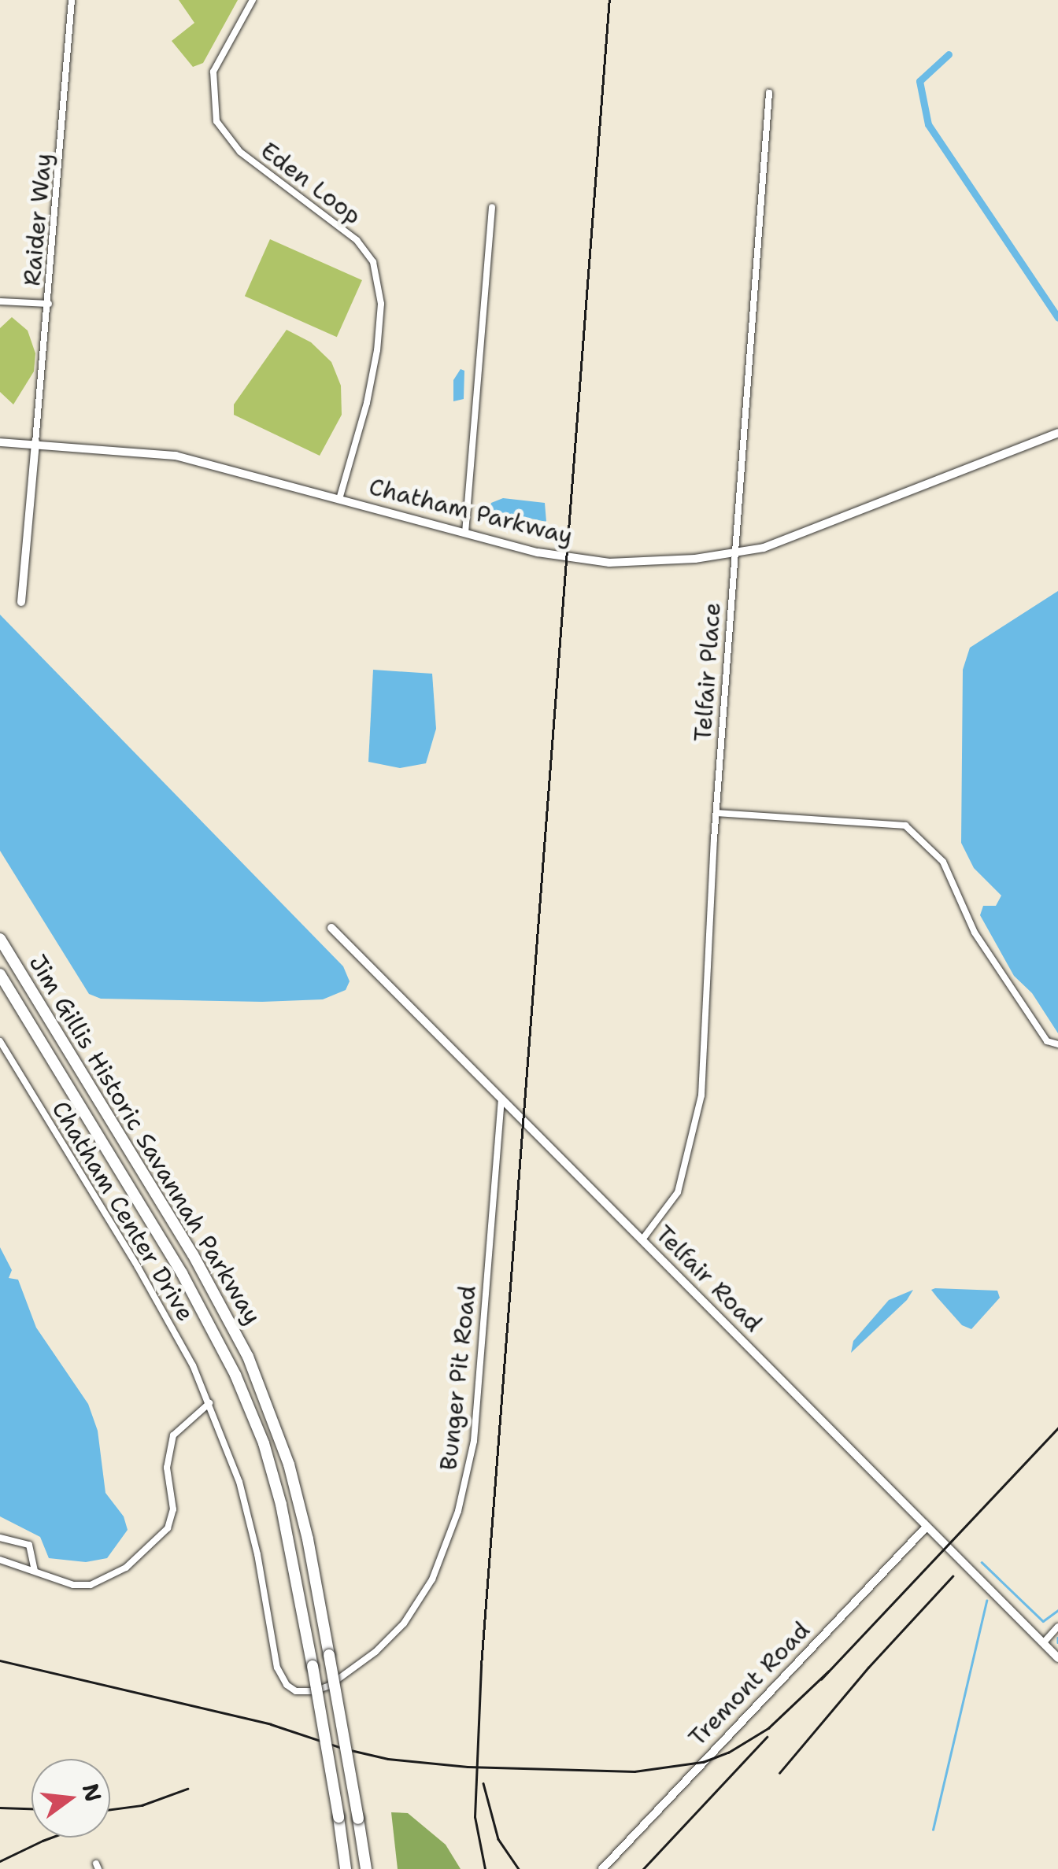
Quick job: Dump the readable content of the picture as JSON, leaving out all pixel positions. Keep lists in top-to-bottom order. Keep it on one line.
{"streets":{"highway":["Jim Gillis Historic Savannah Parkway"],"street":["Eden Loop","Raider Way","Chatham Parkway","Telfair Place","Chatham Center Drive","Telfair Road","Bunger Pit Road","Tremont Road"]},"crossings":[["Eden Loop","Chatham Parkway"],["Raider Way","Chatham Parkway"],["Chatham Parkway","Telfair Place"],["Telfair Place","Telfair Road"],["Chatham Center Drive","Bunger Pit Road"],["Telfair Road","Bunger Pit Road"],["Telfair Road","Tremont Road"]],"north":"right"}
